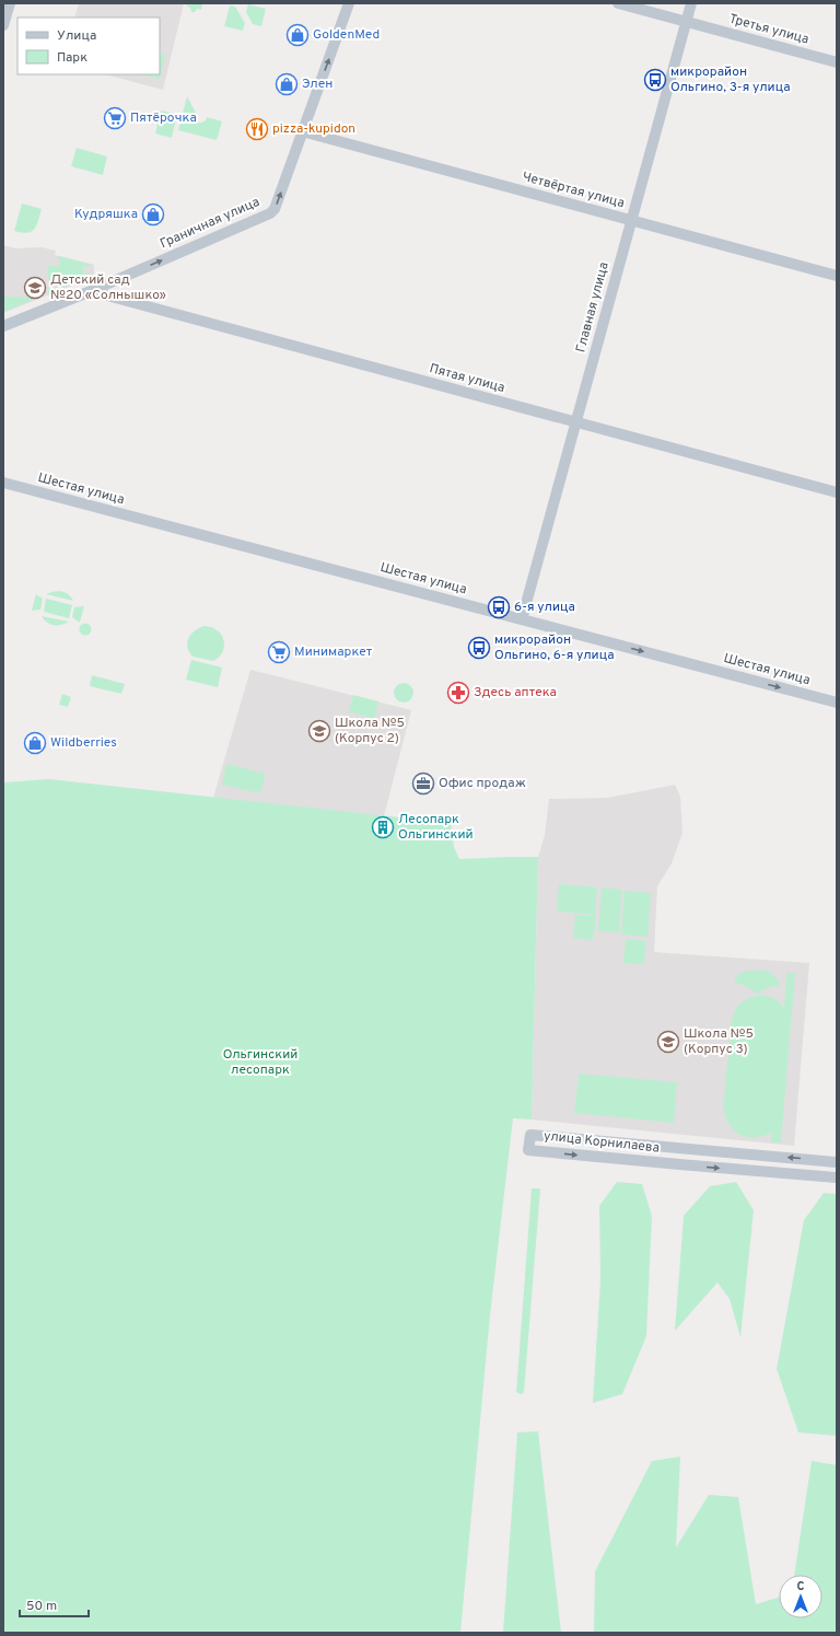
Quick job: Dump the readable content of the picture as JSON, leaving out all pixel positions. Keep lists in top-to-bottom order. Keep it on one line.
{"streets":{"street":["Третья улица","Четвёртая улица","Граничная улица","Главная улица","Пятая улица","Шестая улица","улица Корнилаева"]},"crossings":[["Третья улица","Главная улица"],["Четвёртая улица","Граничная улица"],["Четвёртая улица","Главная улица"],["Граничная улица","Пятая улица"],["Главная улица","Пятая улица"],["Главная улица","Шестая улица"]],"one_way":["Граничная улица","Шестая улица"],"parks":["Ольгинский лесопарк"],"places":{"shop":["GoldenMed","Элен","Кудряшка","Wildberries"],"bus stop":["микрорайон Ольгино, 3-я улица","6-я улица","микрорайон Ольгино, 6-я улица"],"supermarket":["Пятёрочка","Минимаркет"],"restaurant":["pizza-kupidon"],"school or university":["Детский сад №20 «Солнышко»","Школа №5 (Корпус 2)","Школа №5 (Корпус 3)"],"pharmacy":["Здесь аптека"],"office":["Офис продаж"],"building":["Лесопарк Ольгинский"]},"legend":["Улица","Парк"],"scale_bar":"50 m","north":"top"}
